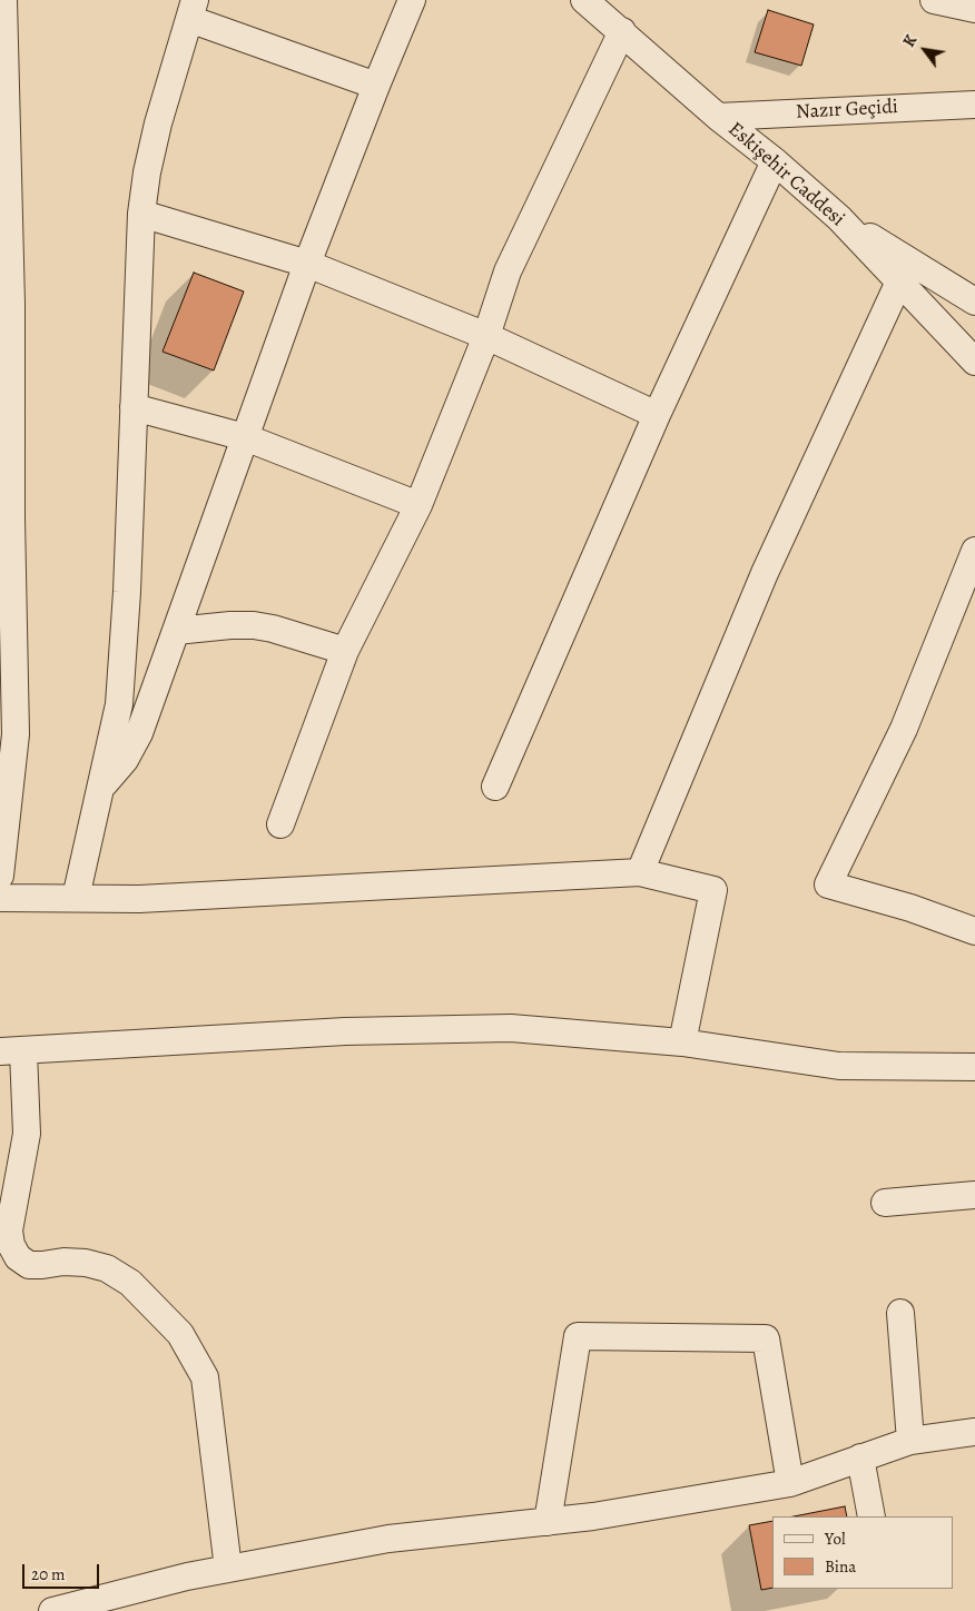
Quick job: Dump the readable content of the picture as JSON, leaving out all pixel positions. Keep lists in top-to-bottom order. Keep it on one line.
{"streets":{"street":["Nazır Geçidi","Eskişehir Caddesi"]},"crossings":[["Nazır Geçidi","Eskişehir Caddesi"]],"legend":["Yol","Bina"],"scale_bar":"20 m","north":"top left"}
